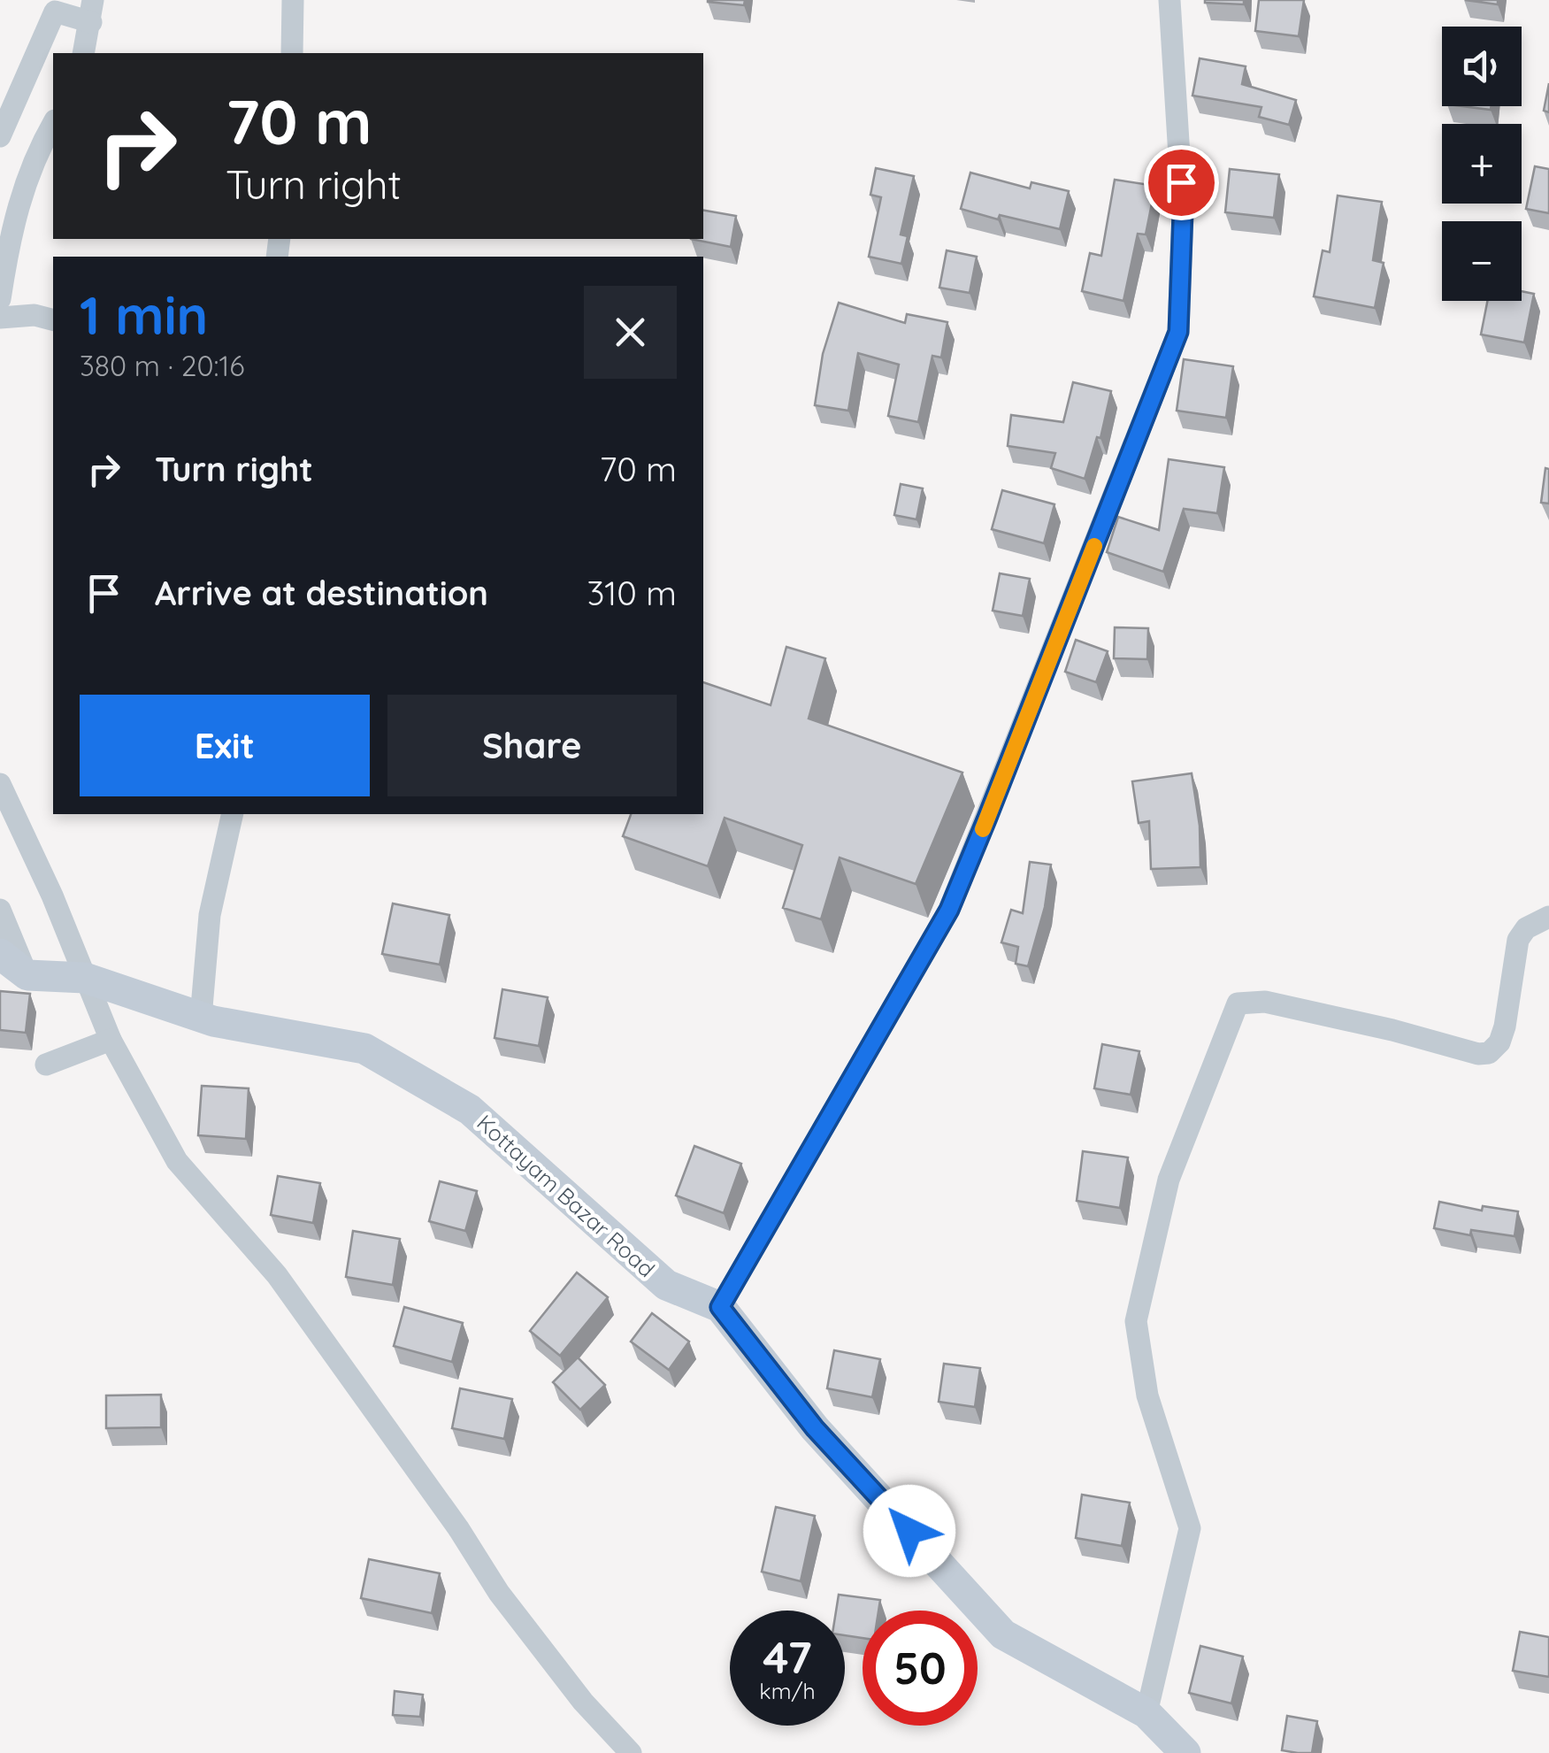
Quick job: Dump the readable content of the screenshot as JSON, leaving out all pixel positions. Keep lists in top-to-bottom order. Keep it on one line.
{"streets":{"main road":["Kottayam Bazar Road"]},"page":{"map_buttons":["+","−"],"turn":["70 m","Turn right"],"heading":["1 min","380 m · 20:16"],"list":[{"name":"Turn right","value":"70 m"},{"name":"Arrive at destination","value":"310 m"}],"buttons":["Exit","Share"],"speed":"47 km/h","limit":"50"}}
